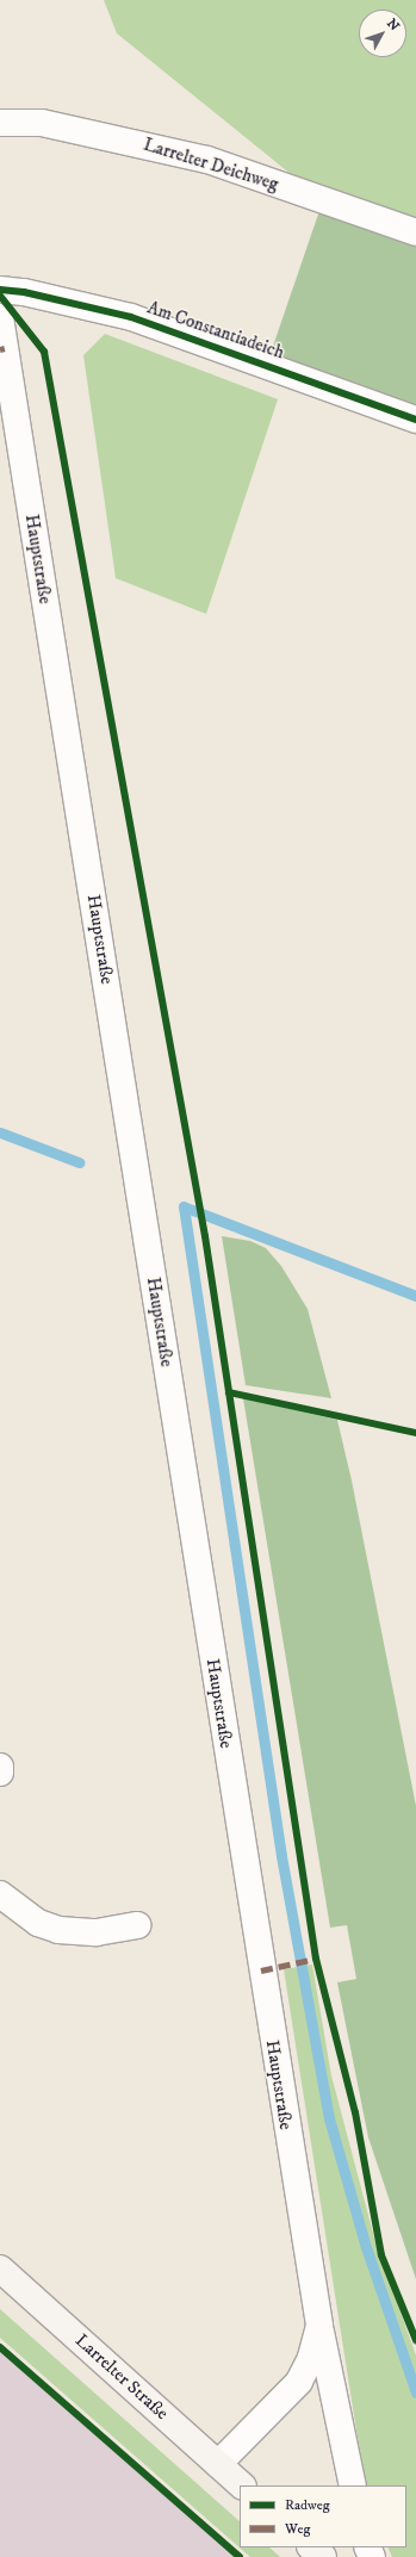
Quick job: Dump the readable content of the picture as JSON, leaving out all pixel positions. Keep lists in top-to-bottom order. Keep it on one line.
{"streets":{"main road":["Larrelter Straße"],"street":["Larrelter Deichweg","Am Constantiadeich","Hauptstraße"]},"crossings":[["Hauptstraße","Larrelter Straße"]],"legend":["Radweg","Weg"],"north":"top right"}
